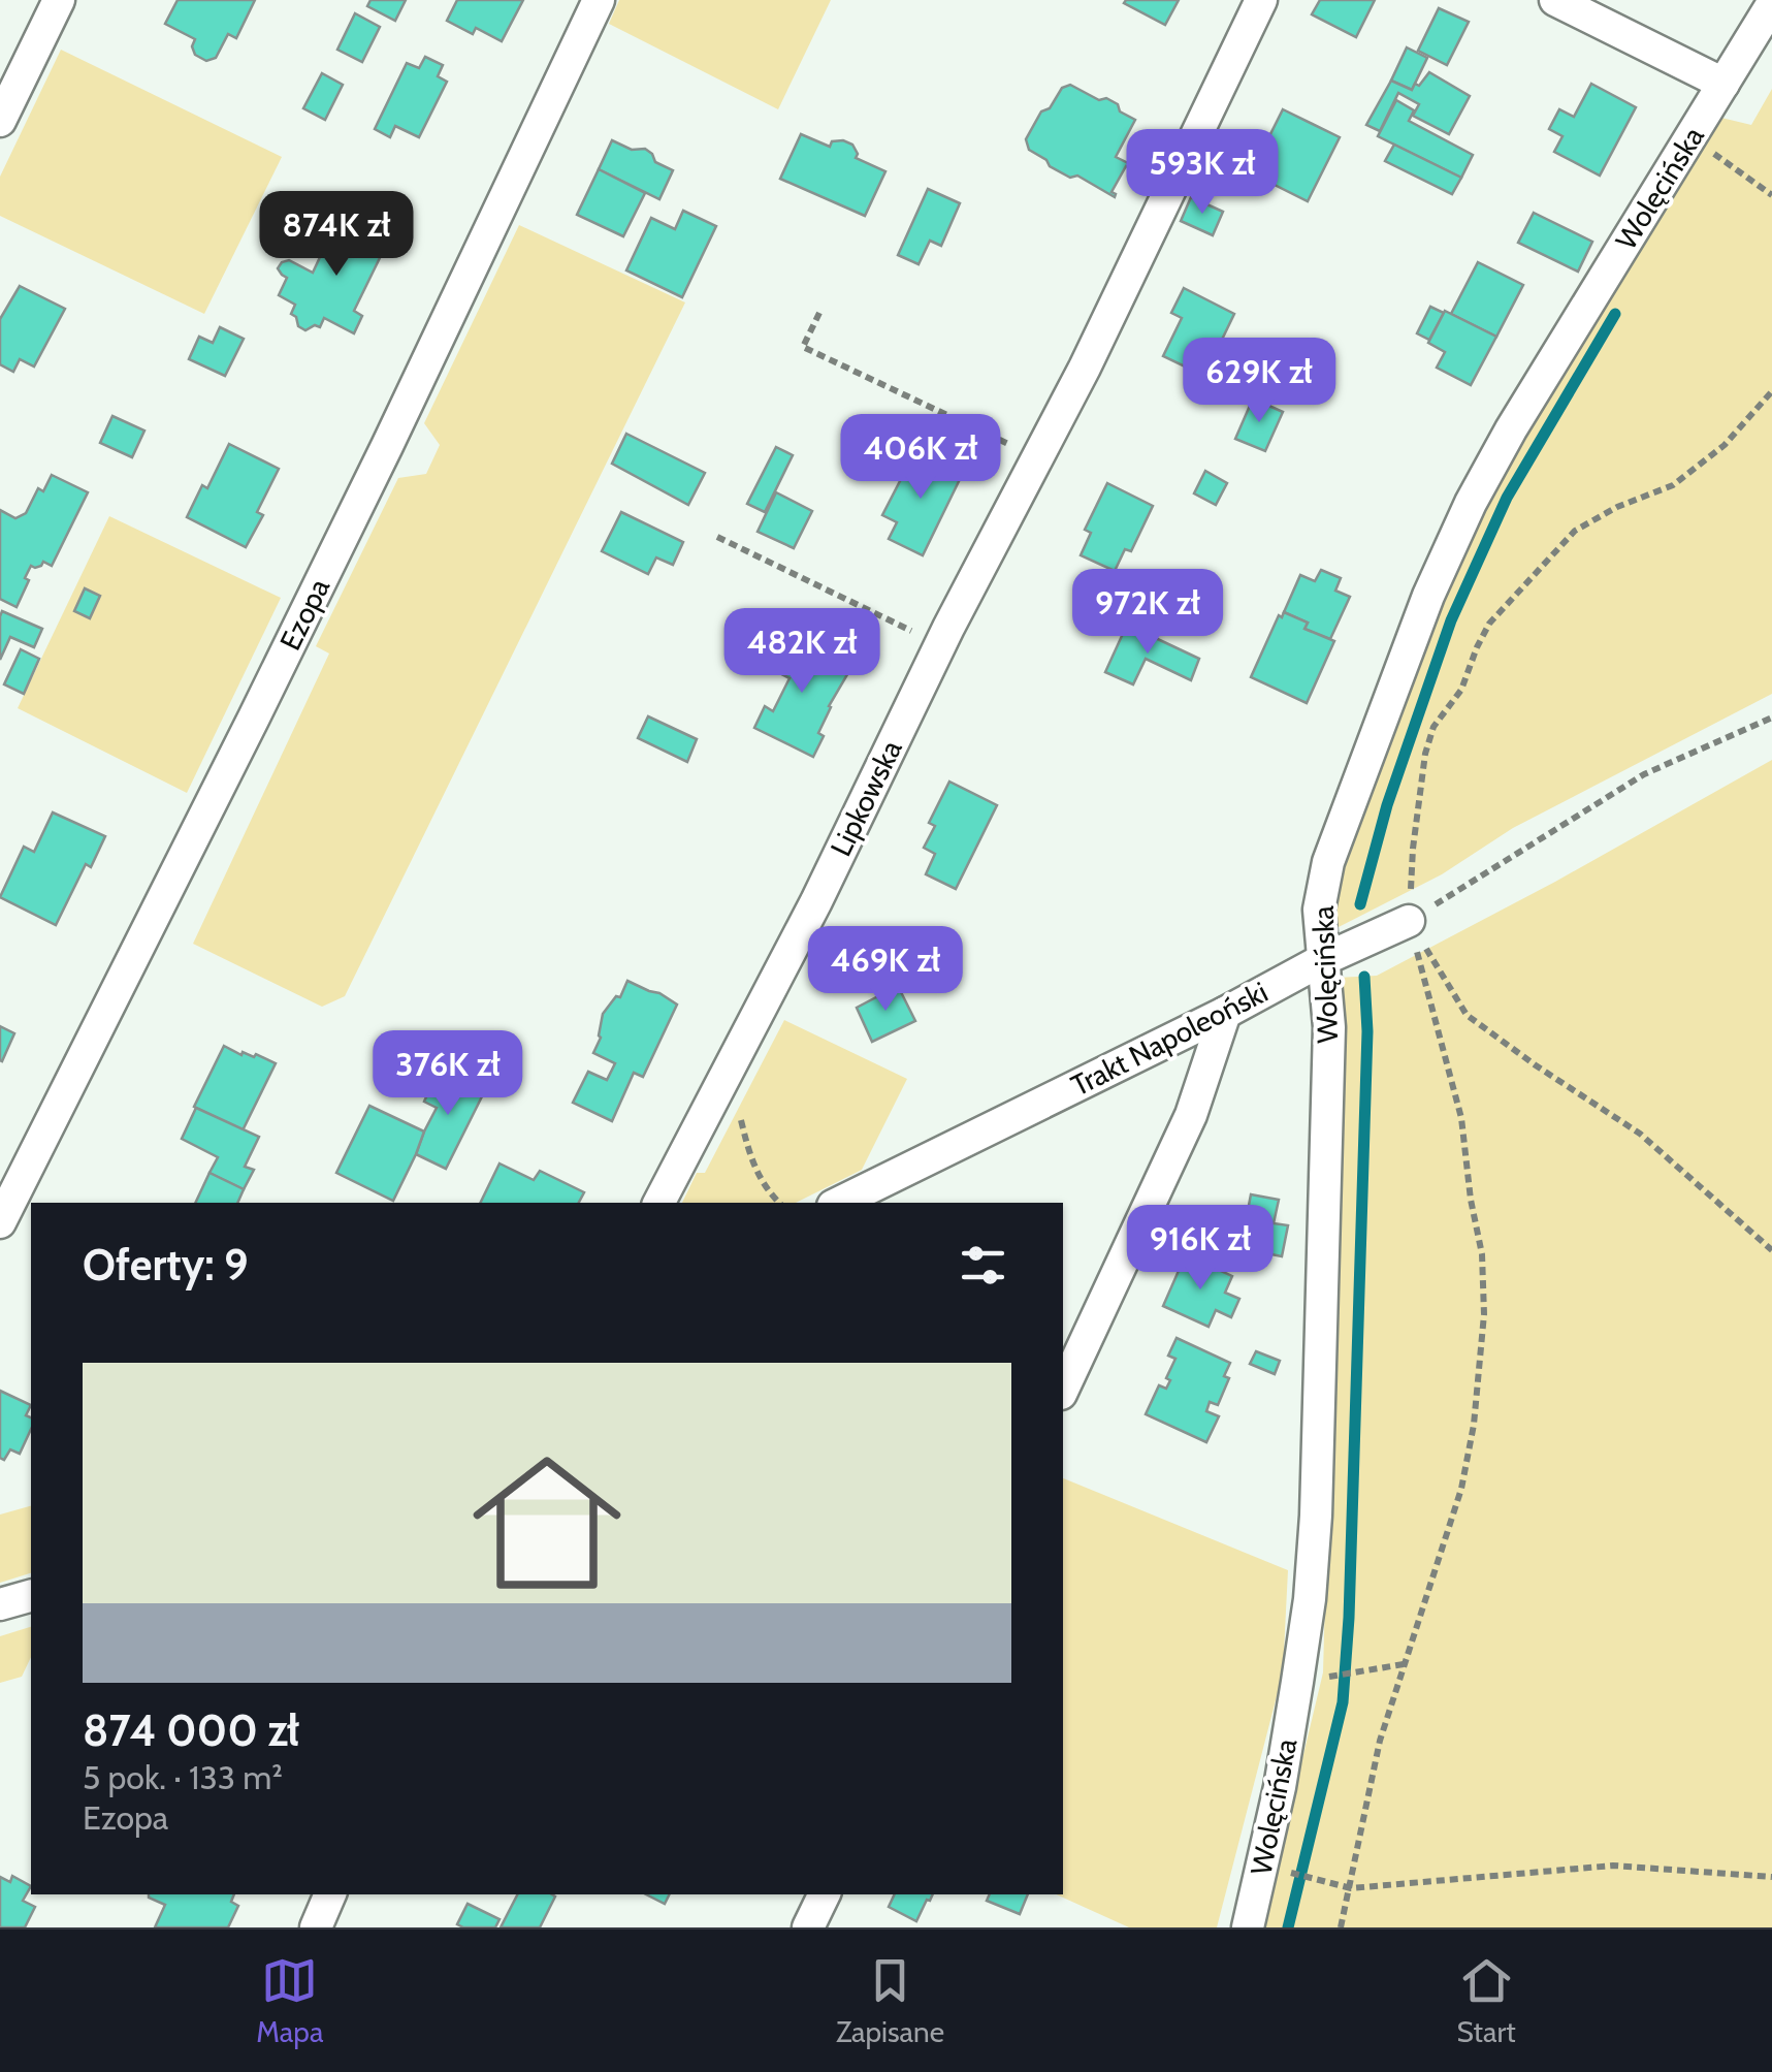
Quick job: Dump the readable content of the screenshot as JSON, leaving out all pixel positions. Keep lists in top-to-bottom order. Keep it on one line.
{"streets":{"street":["Wolęcińska","Ezopa","Lipkowska","Trakt Napoleoński"]},"crossings":[["Wolęcińska","Trakt Napoleoński"]],"page":{"price":["593K zł","874K zł","629K zł","406K zł","972K zł","482K zł","469K zł","376K zł","916K zł"],"heading":"Oferty: 9","list":[{"name":"874 000 zł","note":"5 pok. · 133 m² · Ezopa"}],"tabs":["Mapa","Zapisane","Start"]}}
